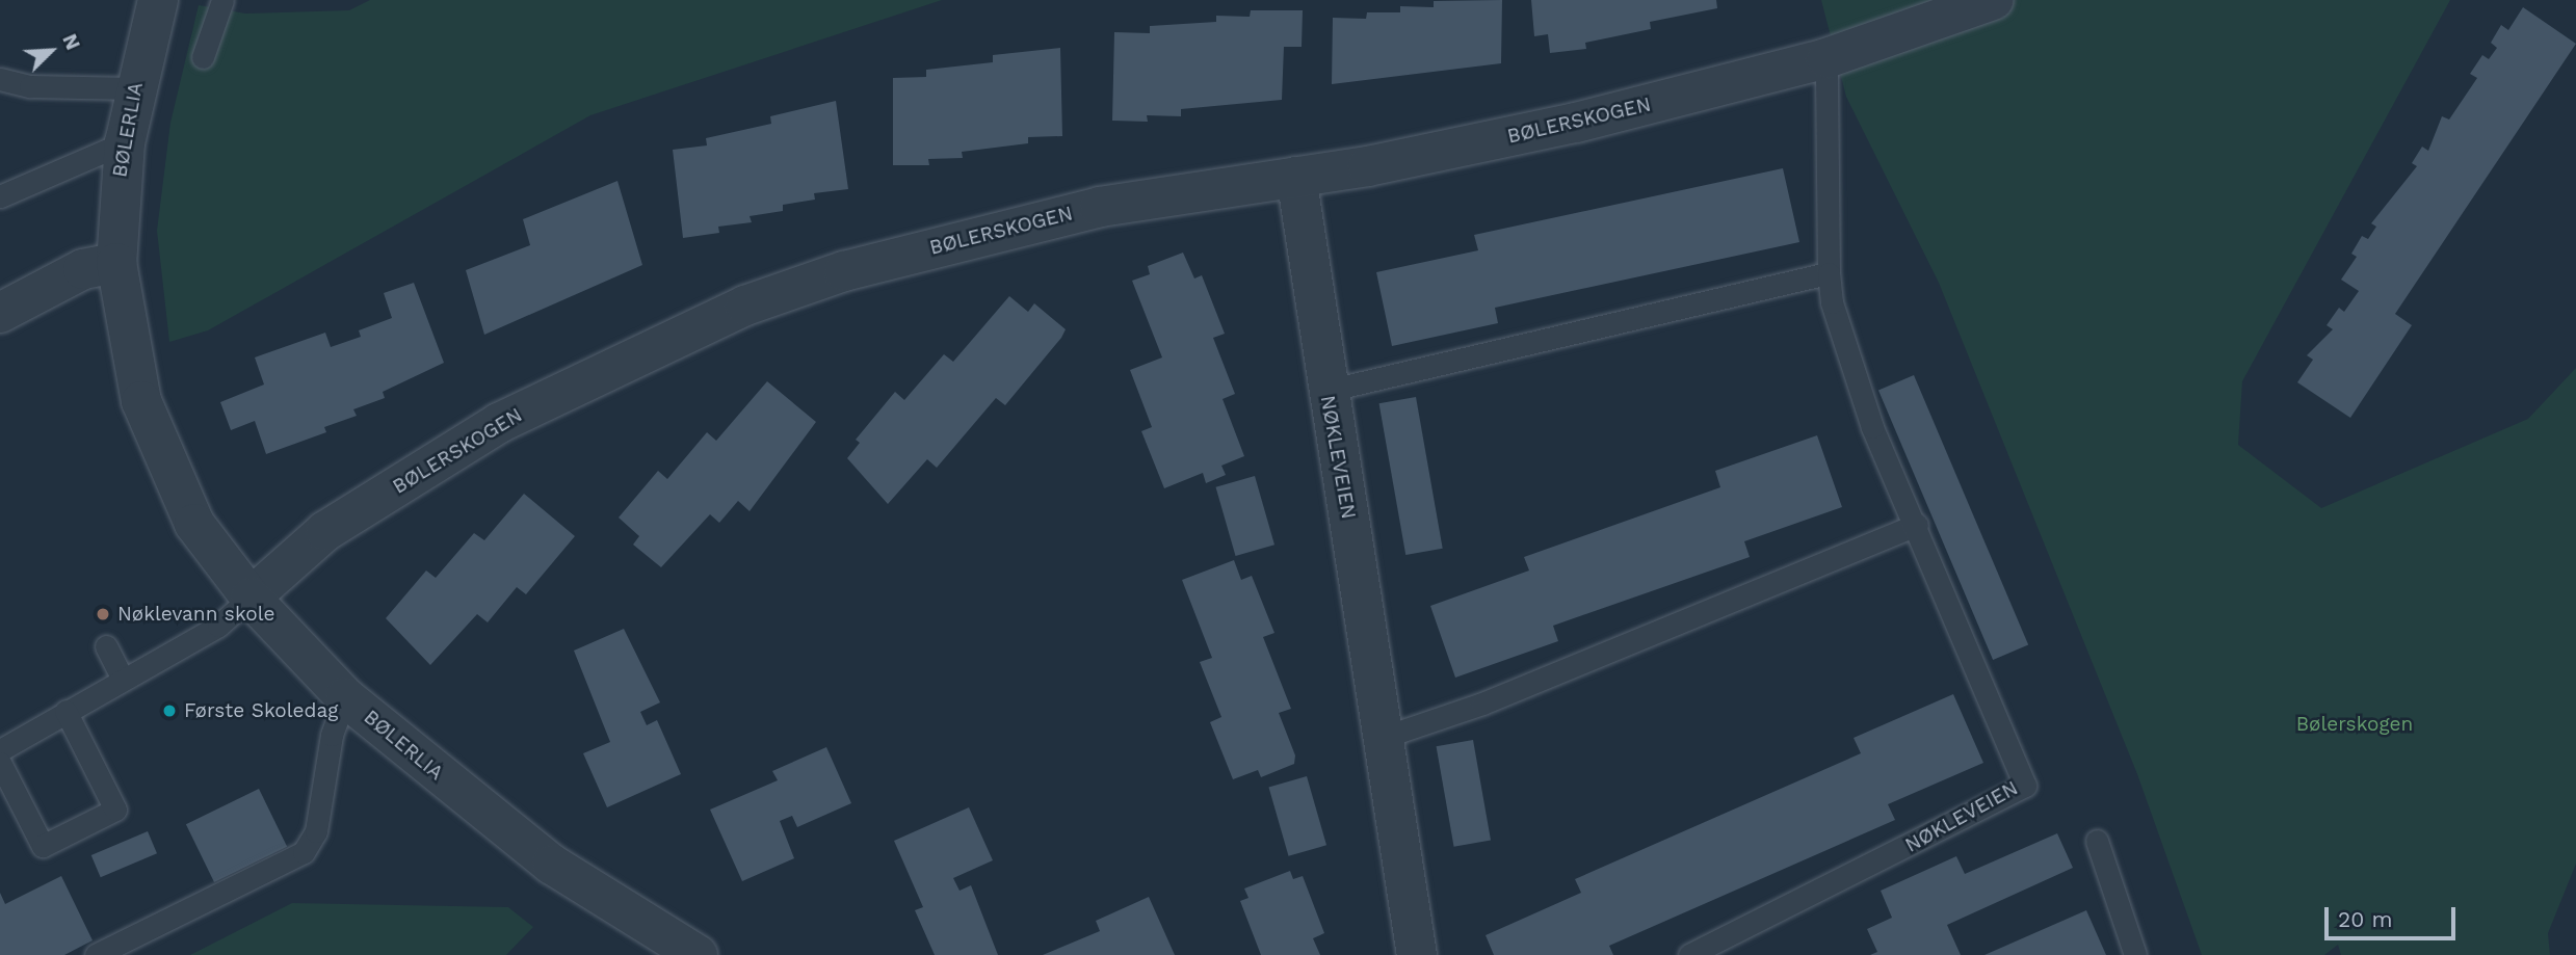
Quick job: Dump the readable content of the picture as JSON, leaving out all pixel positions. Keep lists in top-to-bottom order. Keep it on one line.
{"streets":{"street":["BØLERSKOGEN","BØLERLIA","NØKLEVEIEN"]},"crossings":[["BØLERSKOGEN","BØLERLIA"],["BØLERSKOGEN","NØKLEVEIEN"]],"parks":["Bølerskogen"],"places":["Nøklevann skole","Første Skoledag"],"scale_bar":"20 m","north":"top right"}
